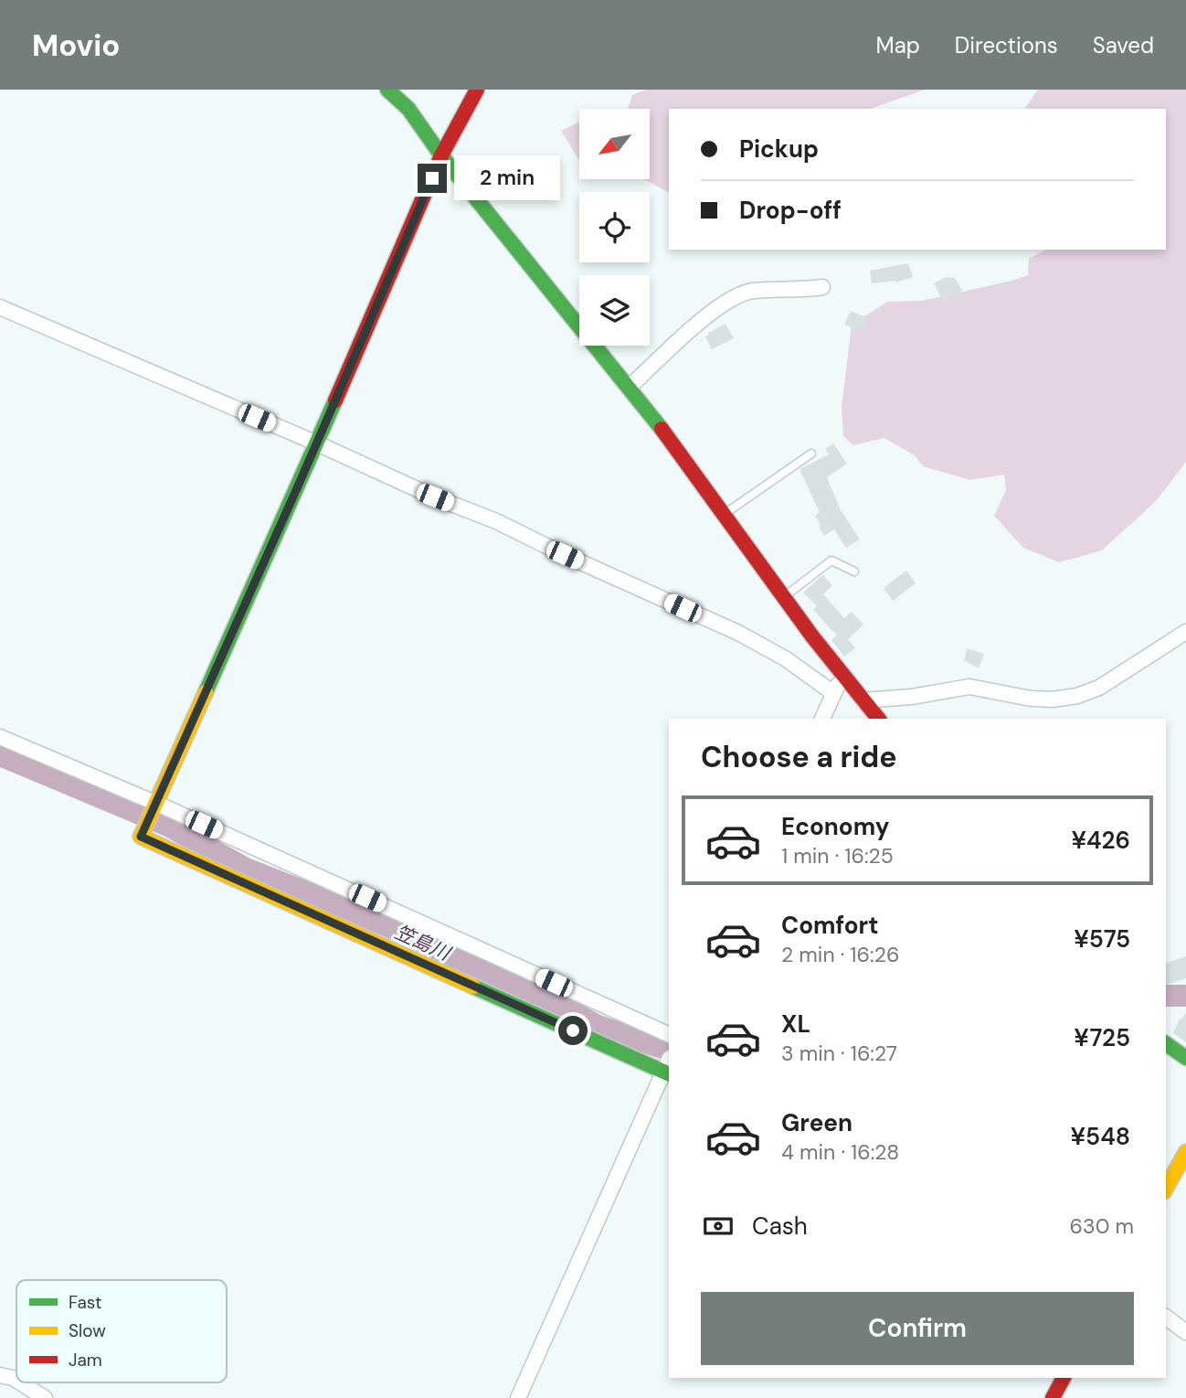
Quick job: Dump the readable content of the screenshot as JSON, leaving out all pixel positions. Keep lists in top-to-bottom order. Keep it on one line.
{"water":["笠島川"],"legend":["Fast","Slow","Jam"],"north":"bottom left","page":{"header":"Movio","nav":["Map","Directions","Saved"],"banner":["Pickup","Drop-off"],"bubble":"2 min","heading":"Choose a ride","list":[{"name":"Economy","note":"1 min · 16:25","value":"¥426"},{"name":"Comfort","note":"2 min · 16:26","value":"¥575"},{"name":"XL","note":"3 min · 16:27","value":"¥725"},{"name":"Green","note":"4 min · 16:28","value":"¥548"}],"pay":["Cash","630 m"],"buttons":"Confirm"}}
